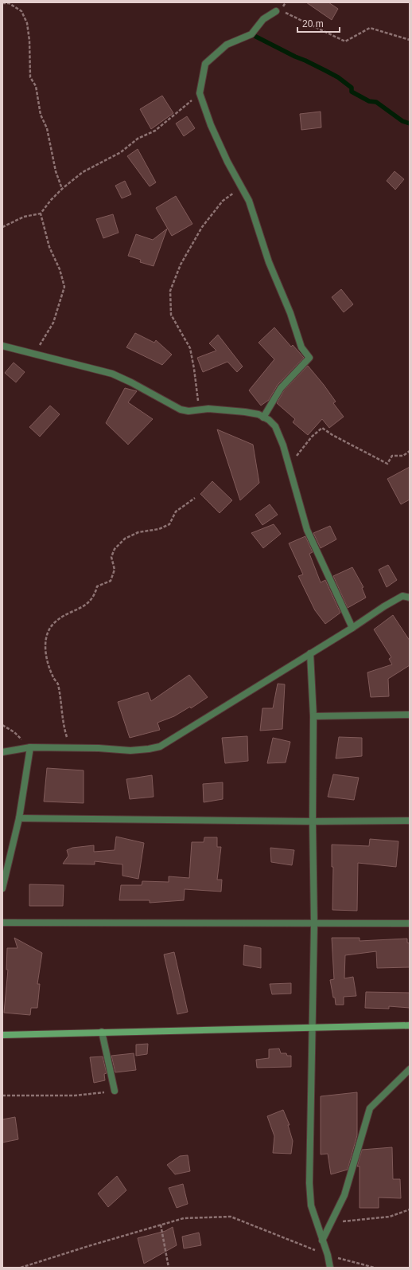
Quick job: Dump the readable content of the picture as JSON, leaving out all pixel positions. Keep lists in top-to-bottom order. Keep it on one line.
{"scale_bar":"20 m"}
